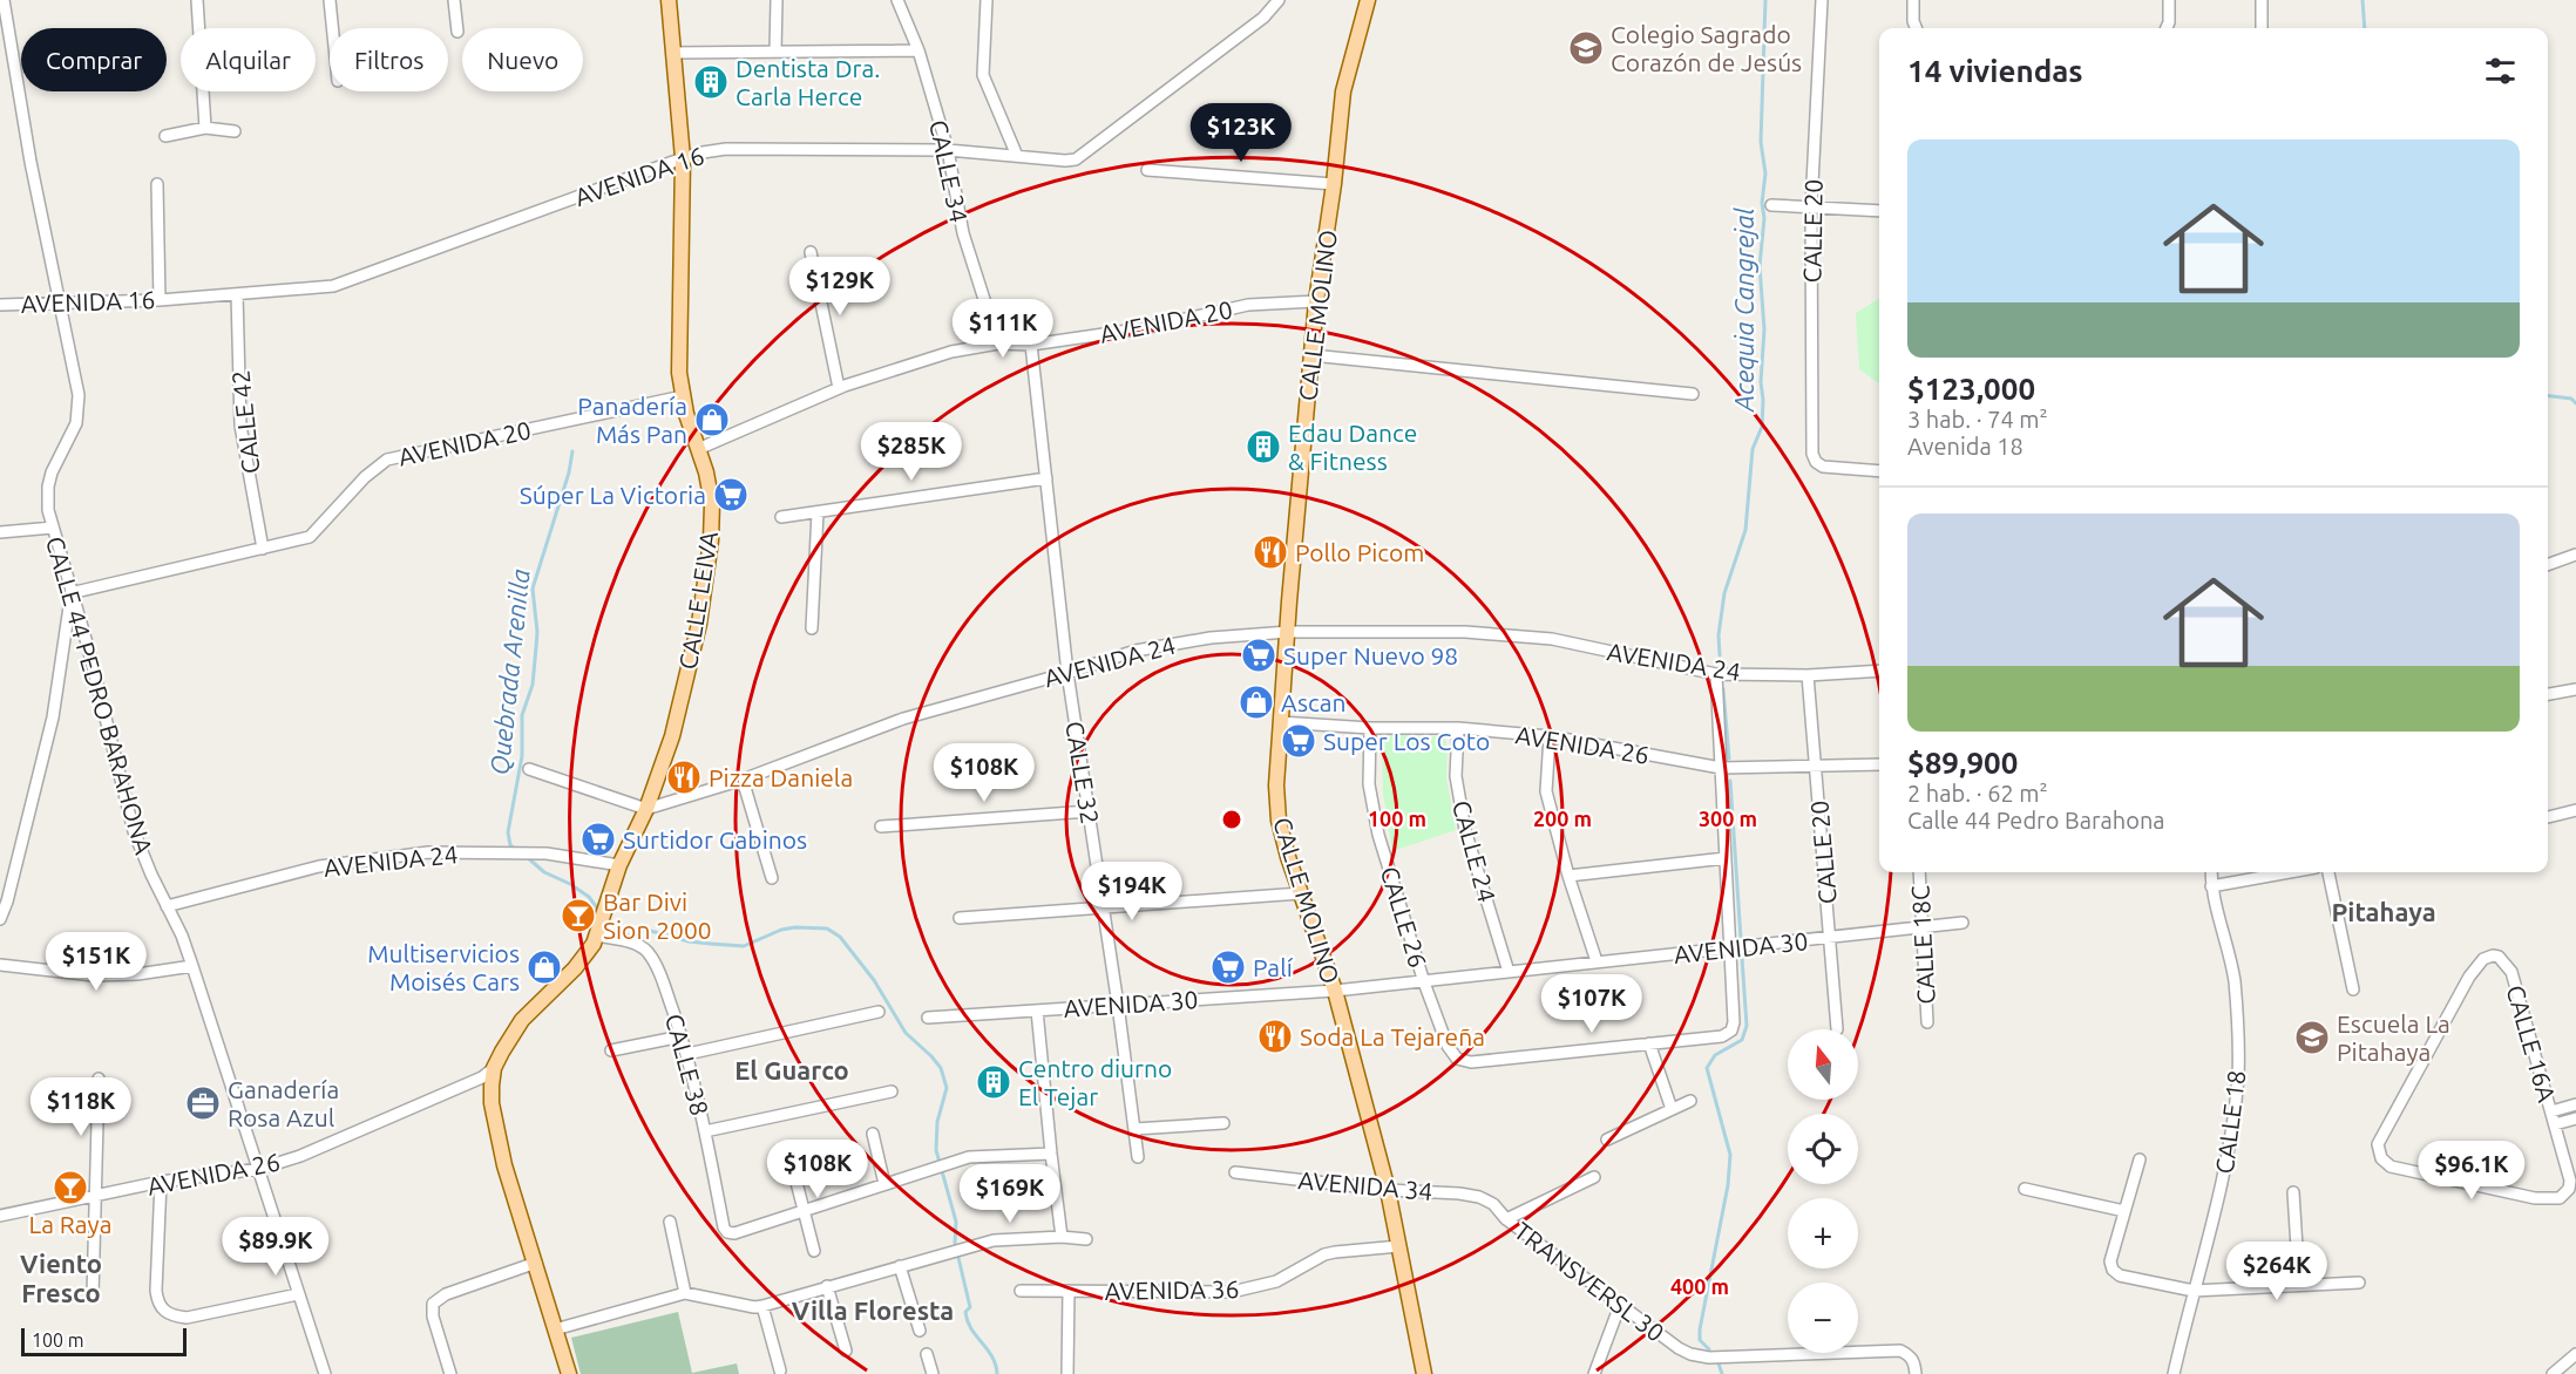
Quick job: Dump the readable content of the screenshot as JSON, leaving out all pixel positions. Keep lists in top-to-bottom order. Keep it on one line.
{"streets":{"main road":["CALLE MOLINO","CALLE LEIVA"],"street":["CALLE 34","AVENIDA 16","CALLE 20","AVENIDA 20","CALLE 42","AVENIDA 24","CALLE 44 PEDRO BARAHONA","AVENIDA 26","CALLE 32","CALLE 24","CALLE 26","CALLE 18C","AVENIDA 30","CALLE 16A","CALLE 38","CALLE 18","AVENIDA 34","TRANSVERSL 30","AVENIDA 36"]},"crossings":[["CALLE 34","AVENIDA 16"],["CALLE 34","AVENIDA 20"],["AVENIDA 16","CALLE 42"],["AVENIDA 16","CALLE LEIVA"],["AVENIDA 16","CALLE 44 PEDRO BARAHONA"],["CALLE 20","AVENIDA 24"],["CALLE 20","AVENIDA 26"],["CALLE 20","AVENIDA 30"],["CALLE MOLINO","AVENIDA 20"],["CALLE MOLINO","AVENIDA 24"],["CALLE MOLINO","AVENIDA 26"],["CALLE MOLINO","AVENIDA 30"],["CALLE MOLINO","AVENIDA 34"],["CALLE MOLINO","AVENIDA 36"],["AVENIDA 20","CALLE 42"],["AVENIDA 20","CALLE LEIVA"],["AVENIDA 20","CALLE 44 PEDRO BARAHONA"],["AVENIDA 20","CALLE 32"],["CALLE LEIVA","AVENIDA 24"],["CALLE LEIVA","AVENIDA 26"],["CALLE LEIVA","CALLE 38"],["AVENIDA 24","CALLE 44 PEDRO BARAHONA"],["AVENIDA 24","CALLE 32"],["CALLE 44 PEDRO BARAHONA","AVENIDA 26"],["AVENIDA 26","CALLE 24"],["AVENIDA 26","CALLE 26"],["CALLE 32","AVENIDA 30"],["CALLE 24","AVENIDA 30"],["CALLE 26","AVENIDA 30"],["CALLE 18C","AVENIDA 30"],["AVENIDA 34","TRANSVERSL 30"]],"districts":["Pitahaya","El Guarco","Viento Fresco","Villa Floresta"],"water":["Acequia Cangrejal","Quebrada Arenilla"],"places":{"school or university":["Colegio Sagrado Corazón de Jesús","Escuela La Pitahaya"],"building":["Dentista Dra. Carla Herce","Edau Dance & Fitness","Centro diurno El Tejar"],"shop":["Panadería Más Pan","Ascan","Multiservicios Moisés Cars"],"supermarket":["Súper La Victoria","Super Nuevo 98","Super Los Coto","Surtidor Gabinos","Palí"],"restaurant":["Pollo Picom","Pizza Daniela","Soda La Tejareña"],"bar":["Bar Divi Sion 2000","La Raya"],"office":["Ganadería Rosa Azul"]},"scale_bar":"100 m","north":"top","page":{"chip":["Comprar","Alquilar","Filtros","Nuevo"],"heading":"14 viviendas","price":["$123K","$129K","$111K","$285K","$108K","$194K","$151K","$107K","$118K","$108K","$96.1K","$169K","$89.9K","$264K"],"list":[{"name":"$123,000","note":"3 hab. · 74 m² · Avenida 18"},{"name":"$89,900","note":"2 hab. · 62 m² · Calle 44 Pedro Barahona"}],"map_buttons":["+","−"],"scale":"100 m"},"rings":["100 m","200 m","300 m","400 m"]}
